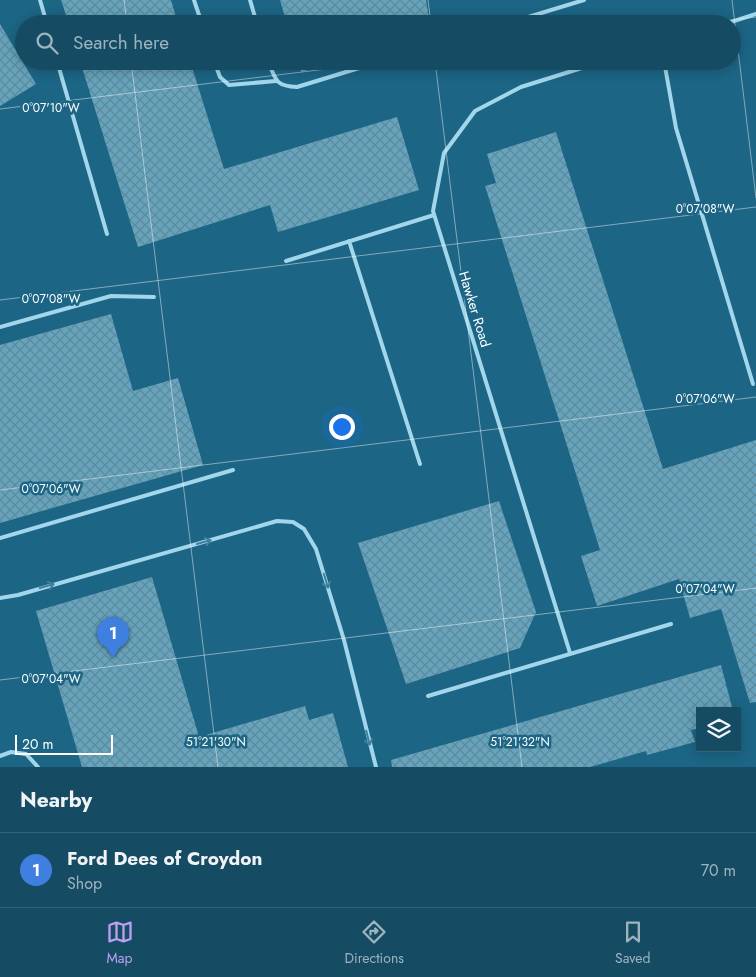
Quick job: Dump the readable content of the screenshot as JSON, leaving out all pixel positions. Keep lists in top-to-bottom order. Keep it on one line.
{"streets":{"lane":["Hawker Road"]},"scale_bar":"20 m","page":{"search":"Search here","pins":"1","scale":"20 m","heading":"Nearby","list":[{"mark":"1","name":"Ford Dees of Croydon","note":"Shop","value":"70 m"}],"nav":["Map","Directions","Saved"]},"coordinates":["0°07'10\"W","0°07'08\"W","0°07'06\"W","0°07'04\"W","51°21'30\"N","51°21'32\"N"]}
